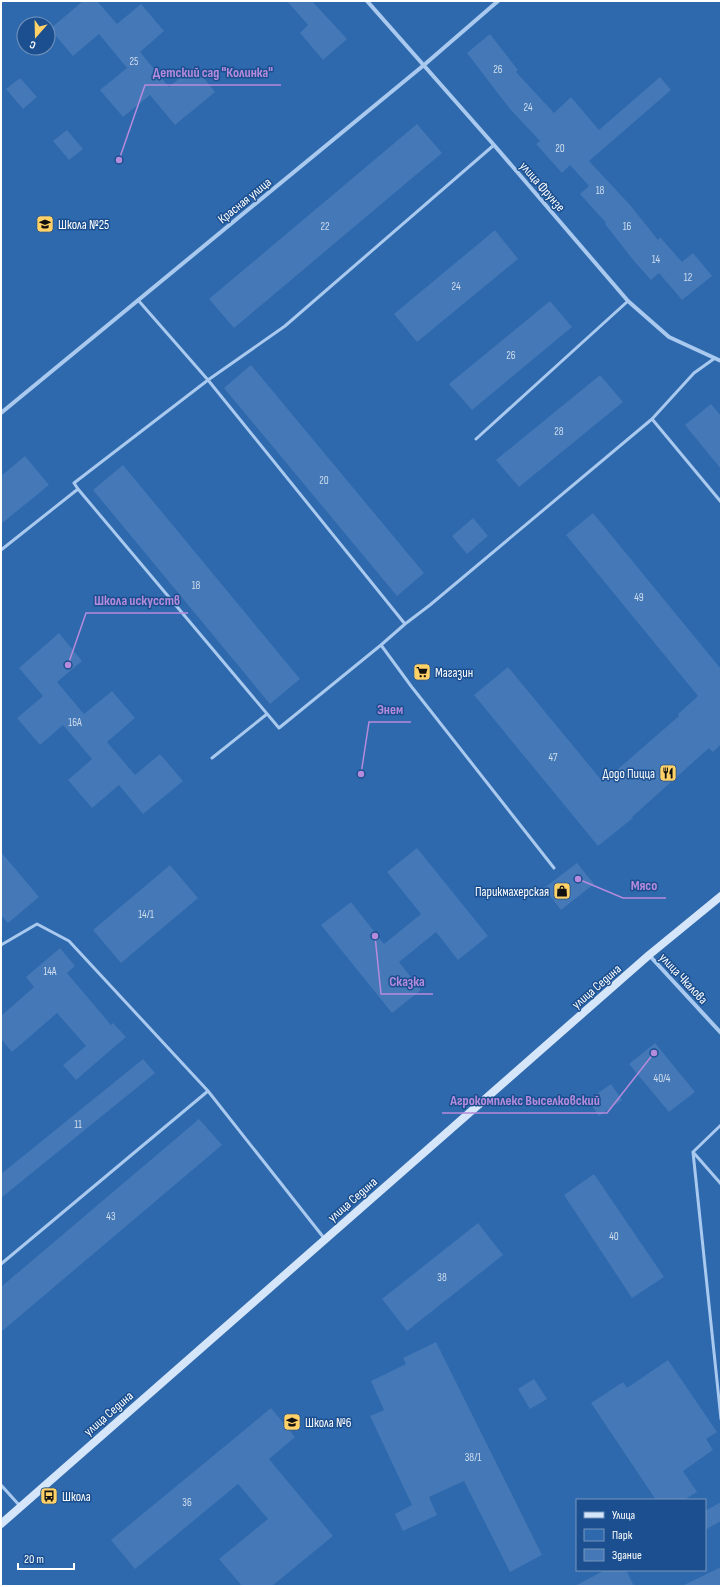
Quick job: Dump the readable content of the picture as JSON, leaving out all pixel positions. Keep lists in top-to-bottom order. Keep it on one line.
{"streets":{"street":["улица Фрунзе","Красная улица","улица Чкалова","улица Седина"]},"crossings":[["улица Фрунзе","Красная улица"],["улица Чкалова","улица Седина"]],"places":{"other":["Детский сад \"Колинка\"","Школа искусств","Энем","Мясо","Сказка","Агрокомплекс Выселковский"],"school or university":["Школа №25","Школа №6"],"supermarket":["Магазин"],"restaurant":["Додо Пицца"],"shop":["Парикмахерская"],"bus stop":["Школа"]},"house_numbers":["25","26","24","20","18","22","16","14","12","24","26","28","20","18","49","16А","47","14/1","14А","40/4","11","43","40","38","38/1","36"],"legend":["Улица","Парк","Здание"],"scale_bar":"20 m","north":"bottom"}
